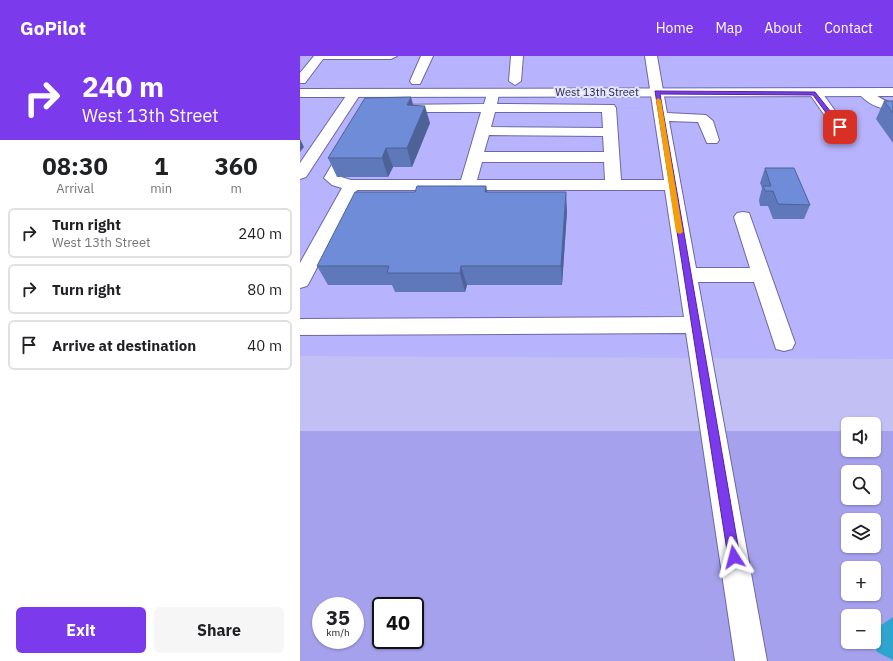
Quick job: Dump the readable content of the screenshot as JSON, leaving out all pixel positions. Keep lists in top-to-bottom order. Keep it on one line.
{"streets":{"main road":["West 13th Street"]},"page":{"header":"GoPilot","nav":["Home","Map","About","Contact"],"turn":["240 m","West 13th Street"],"eta":["08:30","Arrival","1","min","360","m"],"list":[{"name":"Turn right","note":"West 13th Street","value":"240 m"},{"name":"Turn right","value":"80 m"},{"name":"Arrive at destination","value":"40 m"}],"map_buttons":["+","−"],"speed":"35 km/h","limit":"40","buttons":["Exit","Share"]}}
